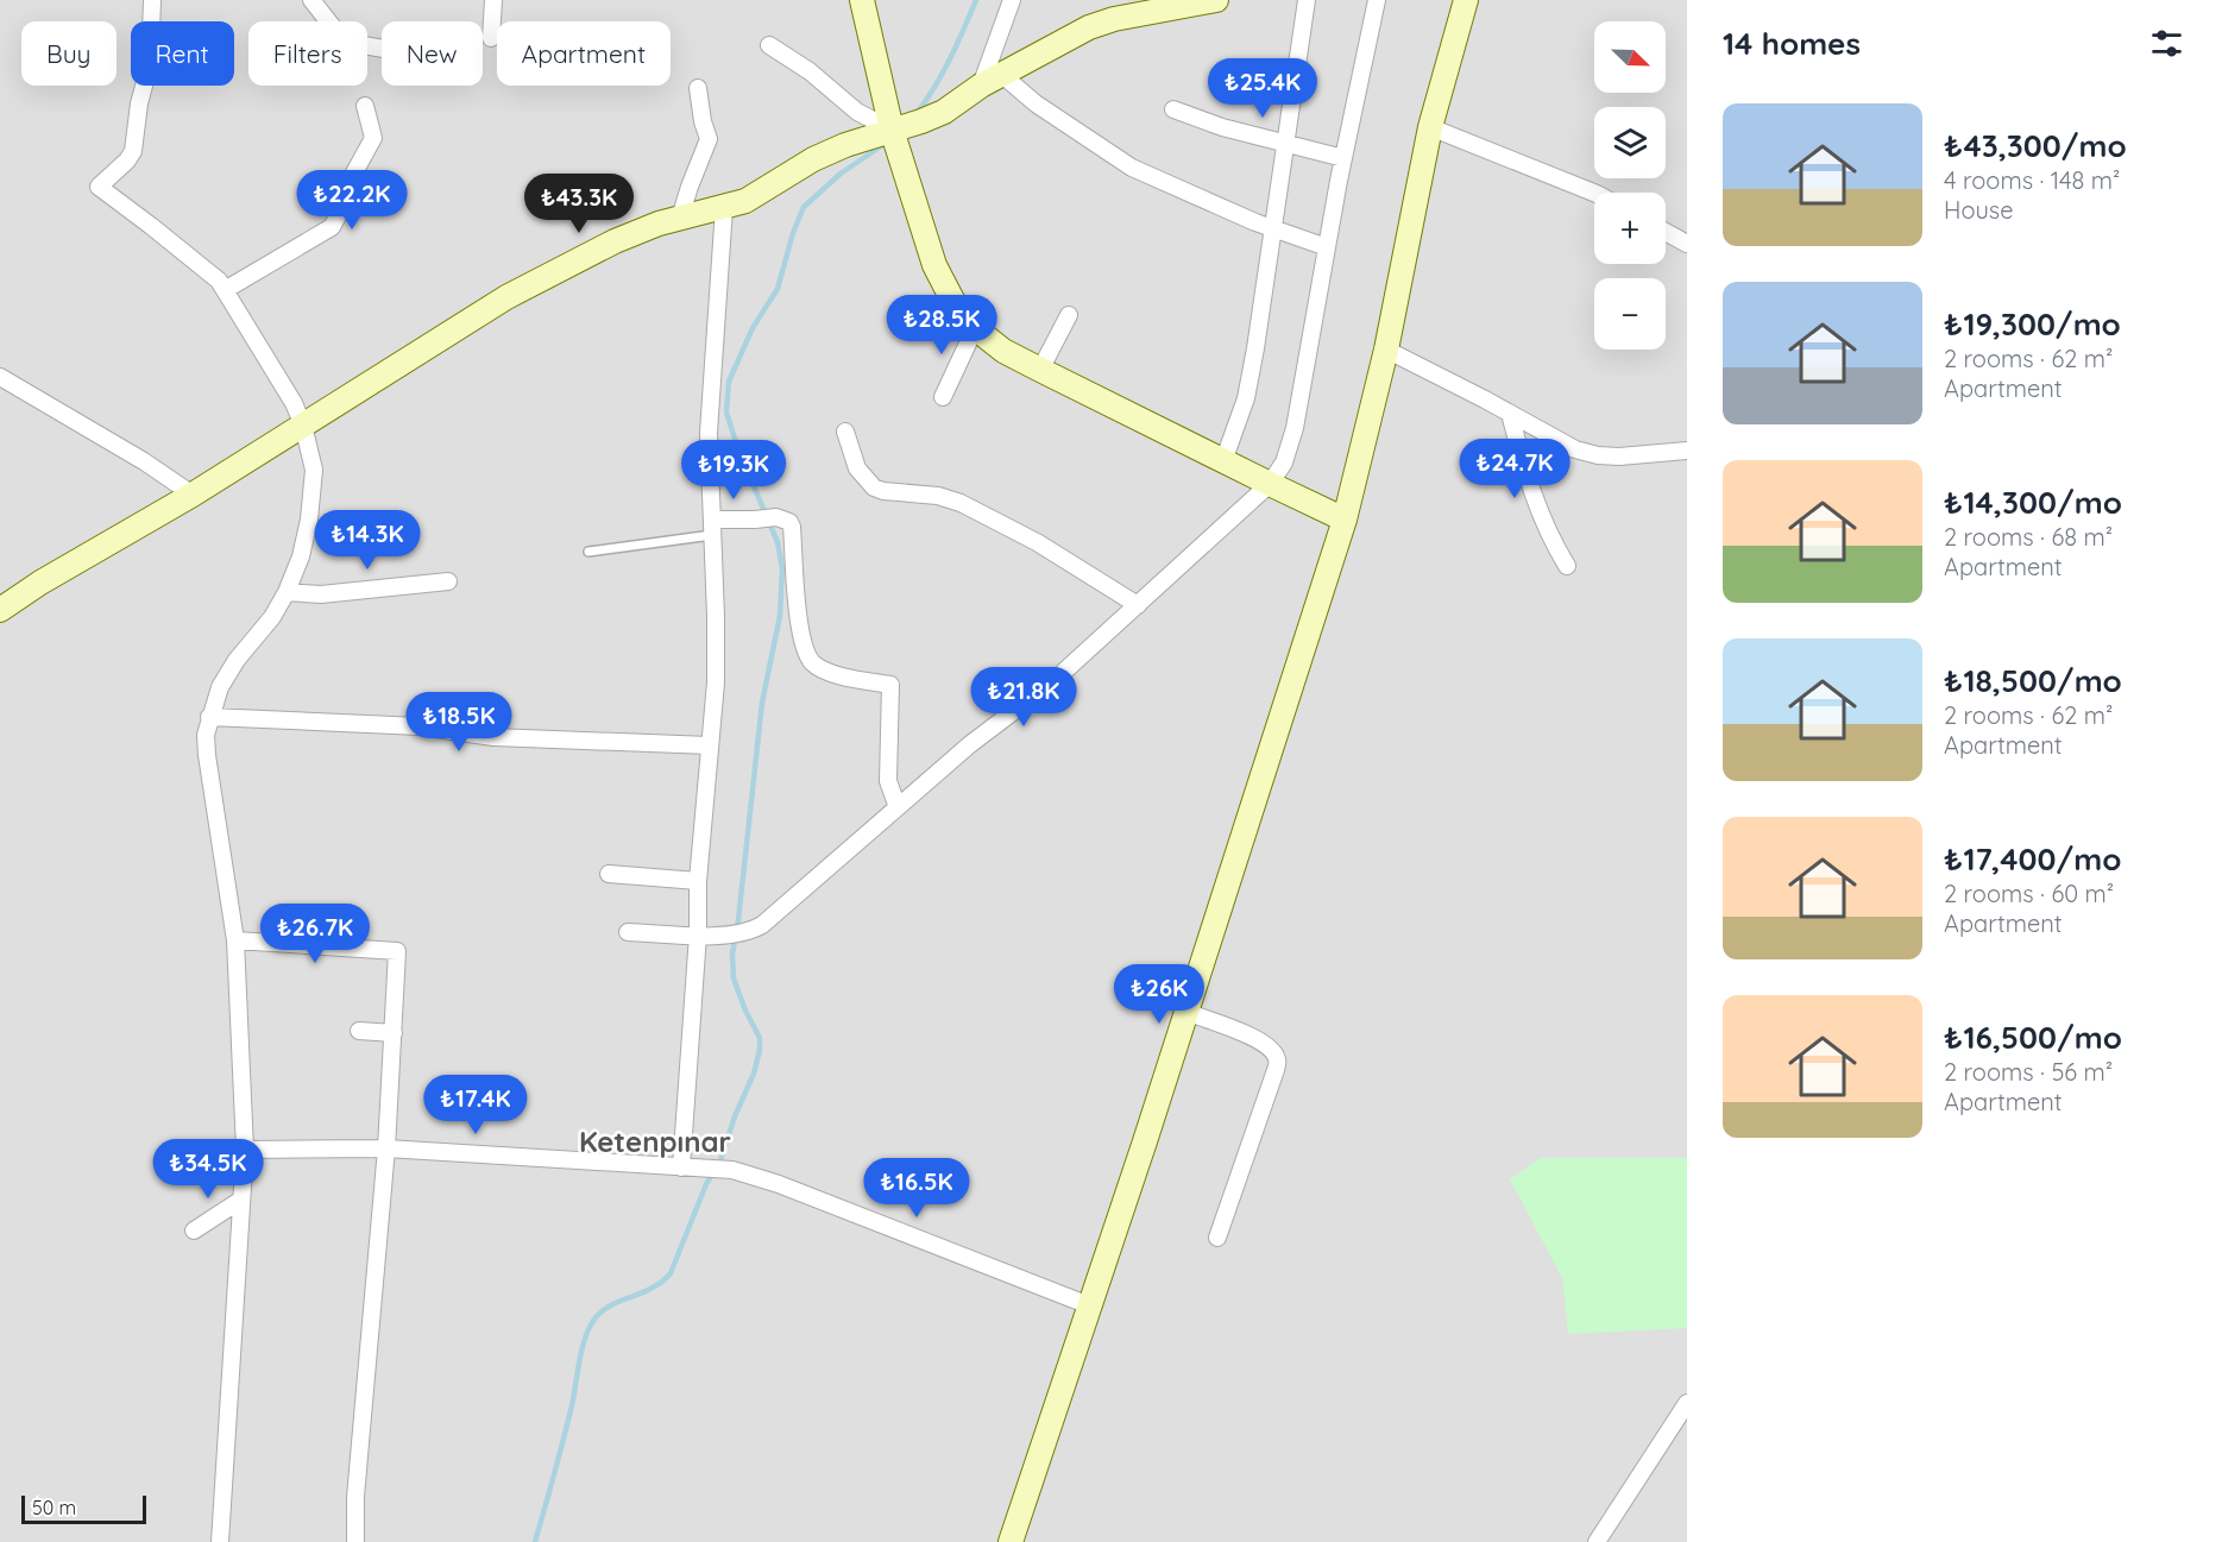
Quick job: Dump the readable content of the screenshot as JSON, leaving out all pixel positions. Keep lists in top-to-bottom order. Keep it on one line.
{"districts":["Ketenpınar"],"scale_bar":"50 m","north":"bottom right","page":{"heading":"14 homes","map_buttons":["+","−"],"chip":["Buy","Rent","Filters","New","Apartment"],"price":["₺25.4K","₺22.2K","₺43.3K","₺28.5K","₺24.7K","₺19.3K","₺14.3K","₺21.8K","₺18.5K","₺26.7K","₺26K","₺17.4K","₺34.5K","₺16.5K"],"list":[{"name":"₺43,300/mo","note":"4 rooms · 148 m² · House"},{"name":"₺19,300/mo","note":"2 rooms · 62 m² · Apartment"},{"name":"₺14,300/mo","note":"2 rooms · 68 m² · Apartment"},{"name":"₺18,500/mo","note":"2 rooms · 62 m² · Apartment"},{"name":"₺17,400/mo","note":"2 rooms · 60 m² · Apartment"},{"name":"₺16,500/mo","note":"2 rooms · 56 m² · Apartment"}],"scale":"50 m"}}
